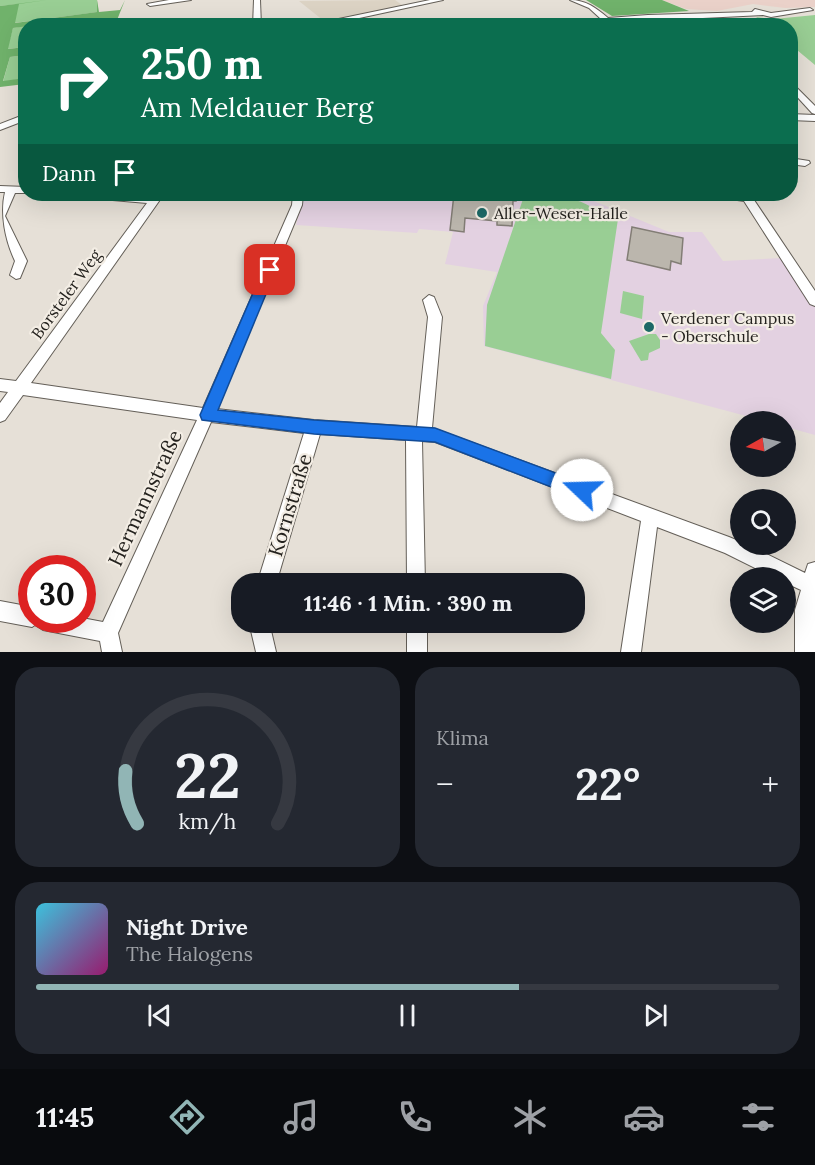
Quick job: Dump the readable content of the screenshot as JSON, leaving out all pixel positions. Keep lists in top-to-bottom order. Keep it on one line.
{"streets":{"street":["Borsteler Weg","Hermannstraße","Kornstraße"]},"places":["Aller-Weser-Halle","Verdener Campus - Oberschule"],"north":"left","page":{"turn":["250 m","Am Meldauer Berg"],"then":"Dann","limit":"30","trip":"11:46 · 1 Min. · 390 m","tile":"Klima","heat":["−","22°","+"],"song":["Night Drive","The Halogens"],"tabs":"11:45","gauge":["22","km/h"]}}
